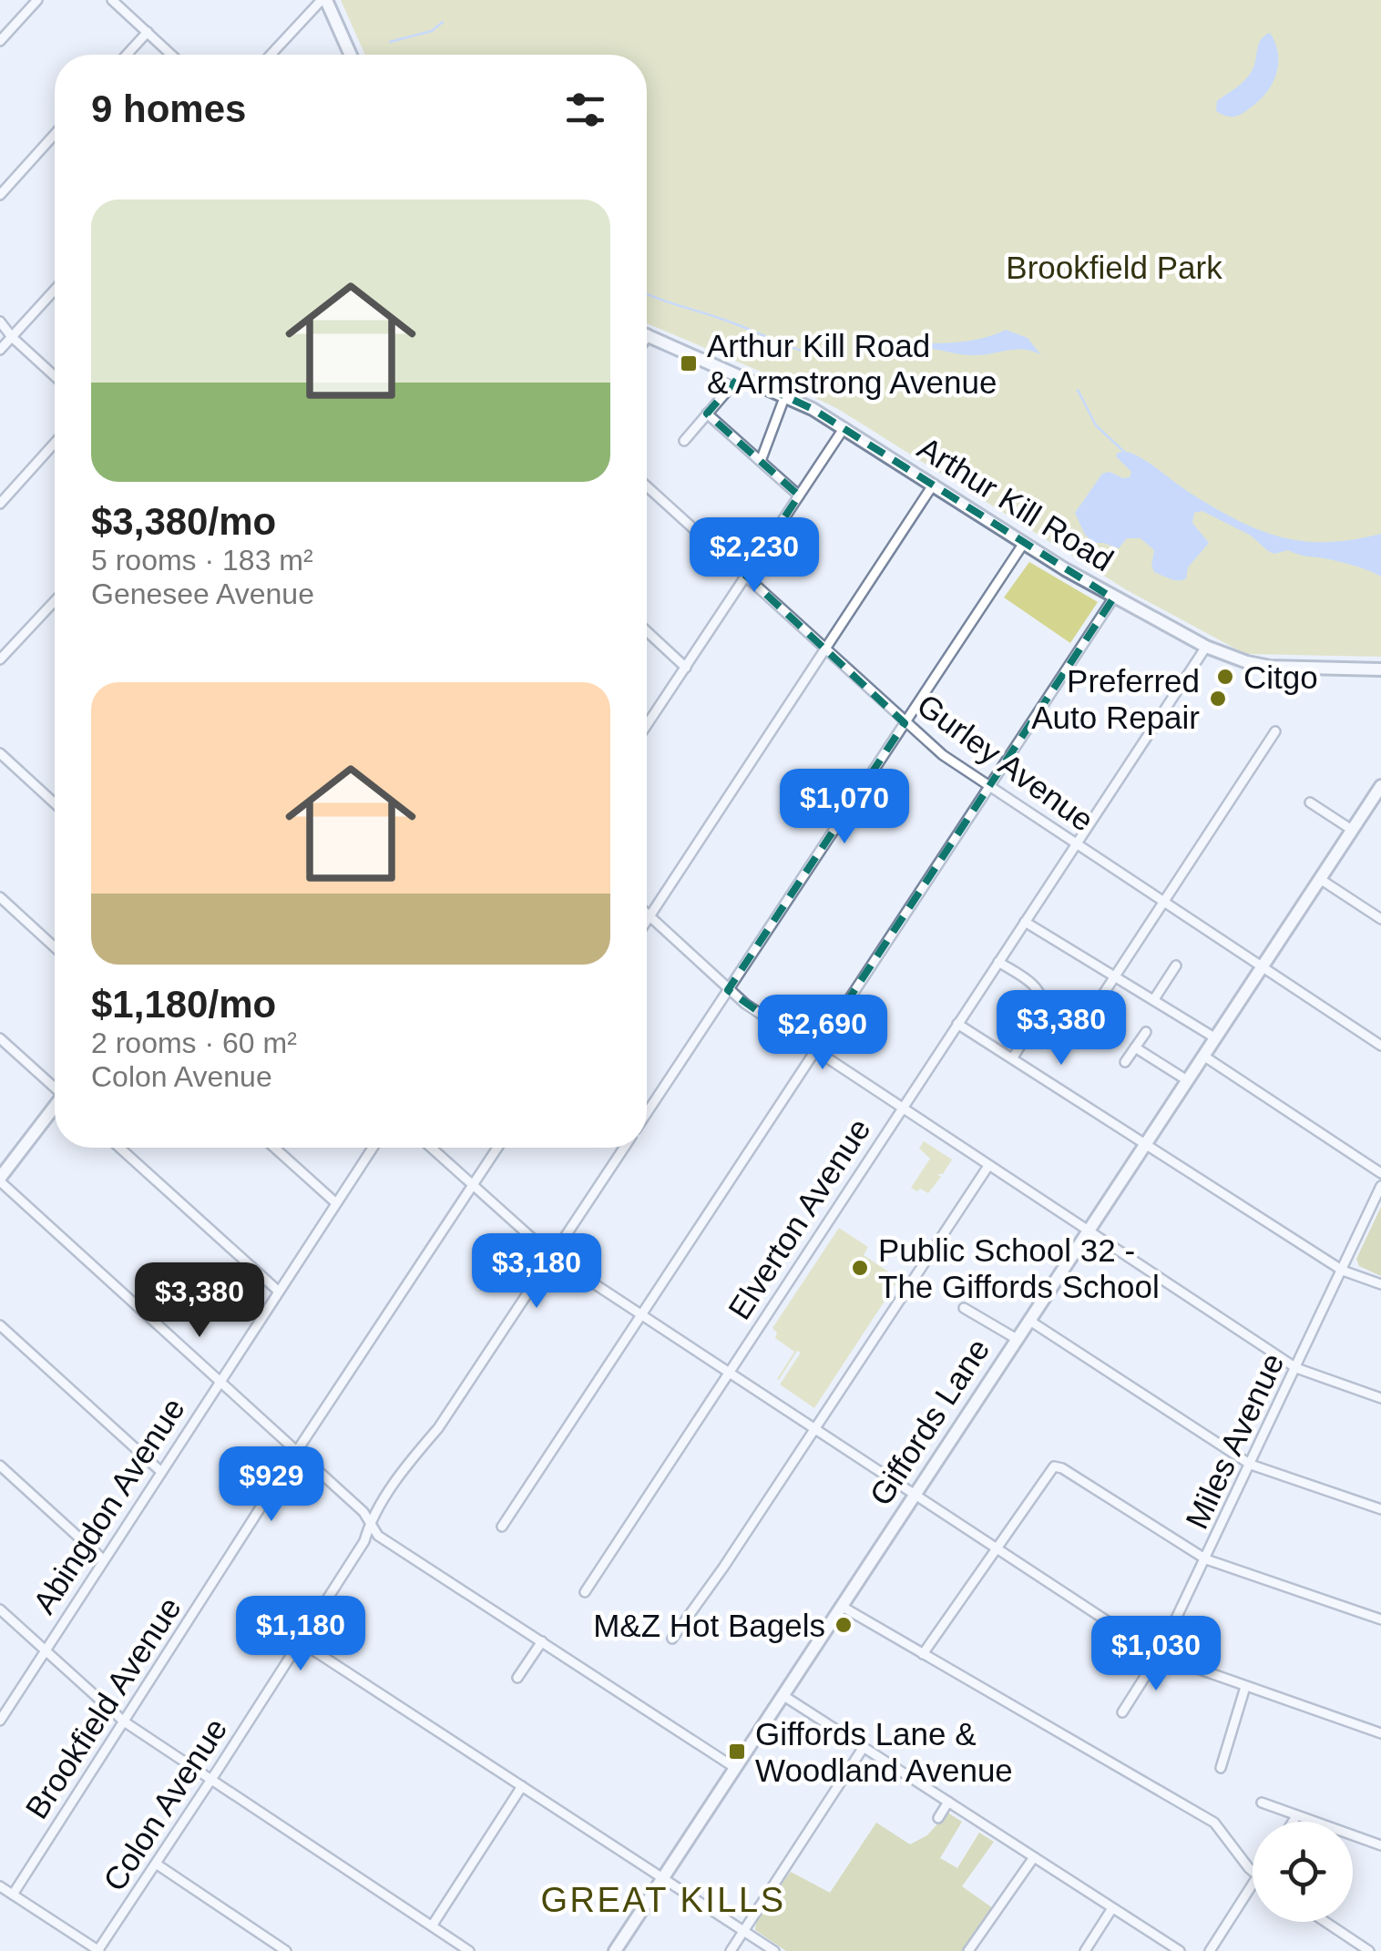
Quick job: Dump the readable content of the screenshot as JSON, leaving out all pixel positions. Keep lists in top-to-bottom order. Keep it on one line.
{"streets":{"street":["Arthur Kill Road","Gurley Avenue","Elverton Avenue","Giffords Lane","Miles Avenue","Abingdon Avenue","Brookfield Avenue","Colon Avenue"]},"crossings":[["Arthur Kill Road","Elverton Avenue"],["Gurley Avenue","Elverton Avenue"],["Gurley Avenue","Giffords Lane"]],"districts":["GREAT KILLS"],"parks":["Brookfield Park"],"places":{"transit":["Arthur Kill Road & Armstrong Avenue","Giffords Lane & Woodland Avenue"],"other":["Citgo","Preferred Auto Repair","Public School 32 - The Giffords School","M&Z Hot Bagels"]},"page":{"heading":"9 homes","list":[{"name":"$3,380/mo","note":"5 rooms · 183 m² · Genesee Avenue"},{"name":"$1,180/mo","note":"2 rooms · 60 m² · Colon Avenue"}],"price":["$2,230","$1,070","$3,380","$2,690","$3,180","$3,380","$929","$1,180","$1,030"]}}
